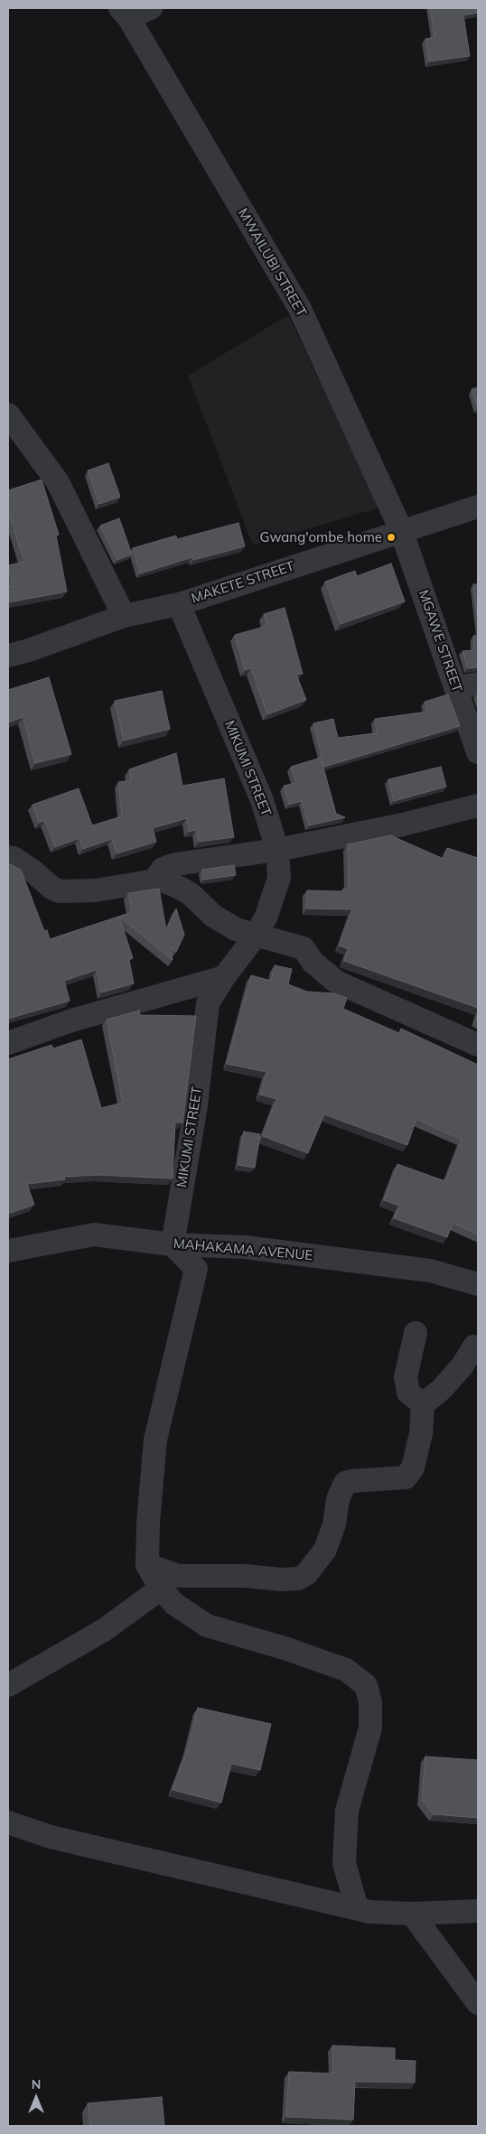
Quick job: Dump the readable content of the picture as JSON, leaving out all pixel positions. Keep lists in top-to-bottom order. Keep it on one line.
{"streets":{"street":["MWAILUBI STREET","MAKETE STREET","MGAWE STREET","MIKUMI STREET","MAHAKAMA AVENUE"]},"crossings":[["MWAILUBI STREET","MAKETE STREET"],["MWAILUBI STREET","MGAWE STREET"],["MAKETE STREET","MGAWE STREET"],["MAKETE STREET","MIKUMI STREET"],["MIKUMI STREET","MAHAKAMA AVENUE"]],"places":["Gwang'ombe home"],"north":"top"}
